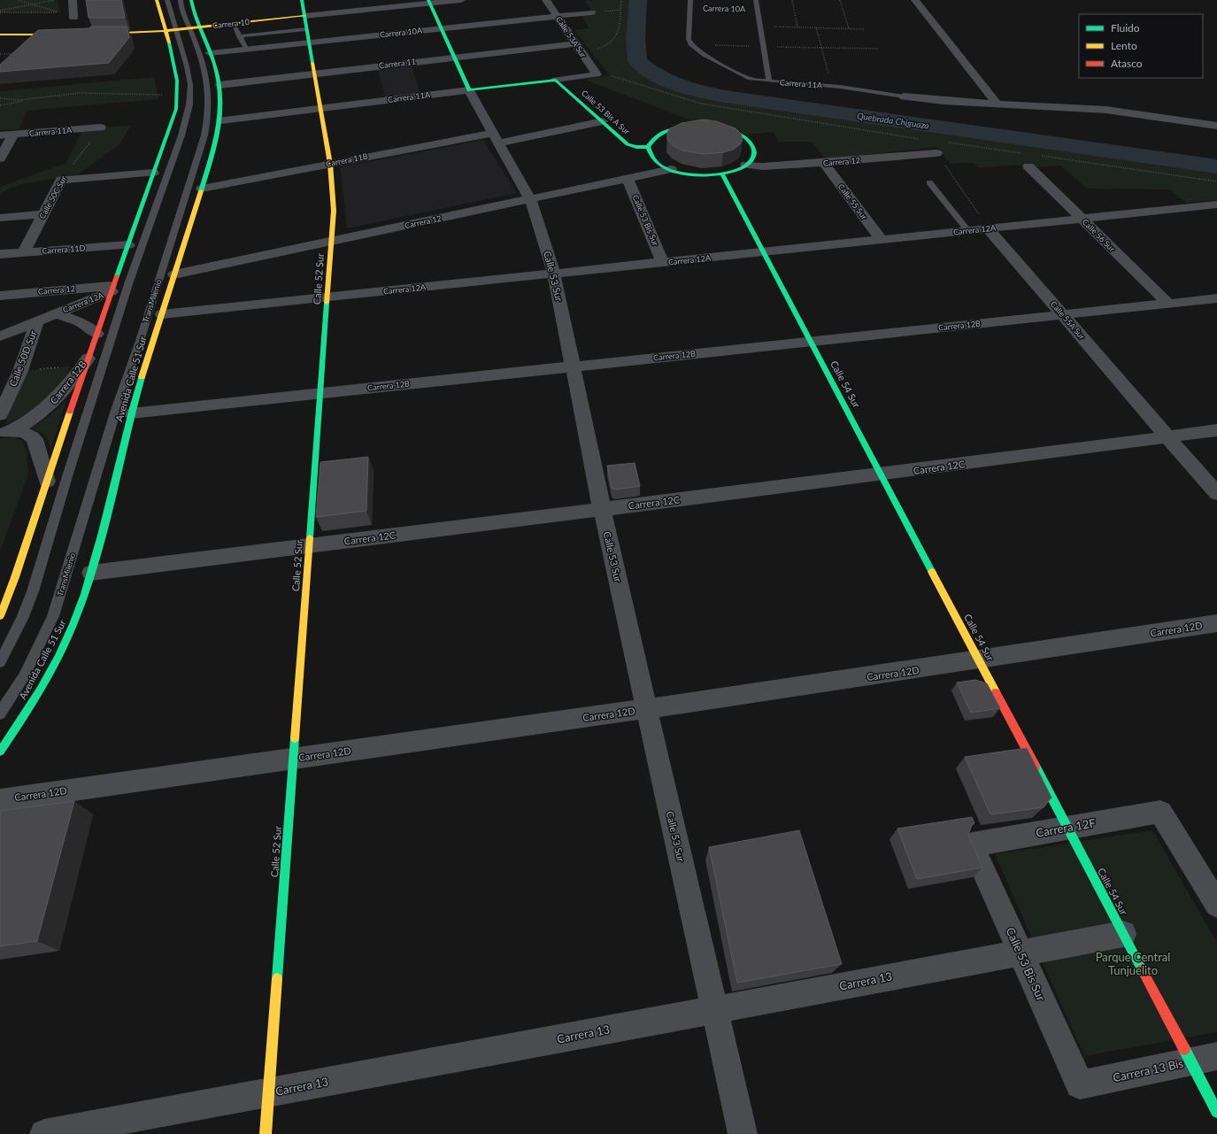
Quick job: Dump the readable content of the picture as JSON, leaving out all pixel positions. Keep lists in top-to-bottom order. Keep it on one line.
{"streets":{"street":["Carrera 10A","Carrera 10","Calle 53A Sur","Carrera 11","Carrera 11A","Calle 53 Bis A Sur","Carrera 11B","Carrera 12","Calle 50C Sur","Calle 55 Sur","Calle 53 Bis Sur","Carrera 12A","Calle 56 Sur","Carrera 11D","Calle 53 Sur","Calle 52 Sur","Calle 55A Sur","Carrera 12B","Calle 50D Sur","Avenida Calle 51 Sur","Calle 54 Sur","Carrera 12C","Carrera 12D","Carrera 12F","Carrera 13","Carrera 13 Bis"],"lane":["TransMilenio"]},"crossings":[["Carrera 10A","Calle 53A Sur"],["Carrera 10A","Calle 53 Sur"],["Carrera 10A","Calle 52 Sur"],["Carrera 10A","Avenida Calle 51 Sur"],["Carrera 10","Calle 53 Sur"],["Carrera 10","Calle 52 Sur"],["Carrera 10","TransMilenio"],["Carrera 10","Avenida Calle 51 Sur"],["Calle 53A Sur","Carrera 11"],["Calle 53A Sur","Carrera 11A"],["Carrera 11","Calle 53 Sur"],["Carrera 11","Calle 52 Sur"],["Carrera 11","Avenida Calle 51 Sur"],["Carrera 11A","Calle 53 Bis A Sur"],["Carrera 11A","Calle 50C Sur"],["Carrera 11A","Calle 53 Sur"],["Carrera 11A","Calle 52 Sur"],["Carrera 11A","Avenida Calle 51 Sur"],["Carrera 11B","Calle 53 Sur"],["Carrera 11B","Calle 52 Sur"],["Carrera 11B","Avenida Calle 51 Sur"],["Carrera 12","Calle 55 Sur"],["Carrera 12","Calle 53 Bis Sur"],["Carrera 12","Carrera 12A"],["Carrera 12","Calle 53 Sur"],["Carrera 12","Calle 52 Sur"],["Carrera 12","Avenida Calle 51 Sur"],["Calle 50C Sur","Carrera 11D"],["Calle 55 Sur","Carrera 12A"],["Calle 53 Bis Sur","Carrera 12A"],["Calle 53 Bis Sur","Carrera 12F"],["Calle 53 Bis Sur","Carrera 13"],["Calle 53 Bis Sur","Carrera 13 Bis"],["Carrera 12A","Calle 56 Sur"],["Carrera 12A","Calle 53 Sur"],["Carrera 12A","Calle 52 Sur"],["Carrera 12A","Calle 55A Sur"],["Carrera 12A","Calle 50D Sur"],["Carrera 12A","Avenida Calle 51 Sur"],["Carrera 12A","Calle 54 Sur"],["Calle 56 Sur","Carrera 12B"],["Calle 53 Sur","Carrera 12B"],["Calle 53 Sur","Carrera 12C"],["Calle 53 Sur","Carrera 12D"],["Calle 53 Sur","Carrera 13"],["Calle 52 Sur","Carrera 12B"],["Calle 52 Sur","Carrera 12C"],["Calle 52 Sur","Carrera 12D"],["Calle 52 Sur","Carrera 13"],["Calle 55A Sur","Carrera 12B"],["Calle 55A Sur","Carrera 12C"],["Carrera 12B","Avenida Calle 51 Sur"],["Carrera 12B","Calle 54 Sur"],["Avenida Calle 51 Sur","Carrera 12C"],["Calle 54 Sur","Carrera 12C"],["Calle 54 Sur","Carrera 12D"],["Calle 54 Sur","Carrera 12F"],["Calle 54 Sur","Carrera 13"],["Calle 54 Sur","Carrera 13 Bis"]],"water":["Quebrada Chiguaza"],"parks":["Parque Central Tunjuelito"],"legend":["Fluido","Lento","Atasco"]}
